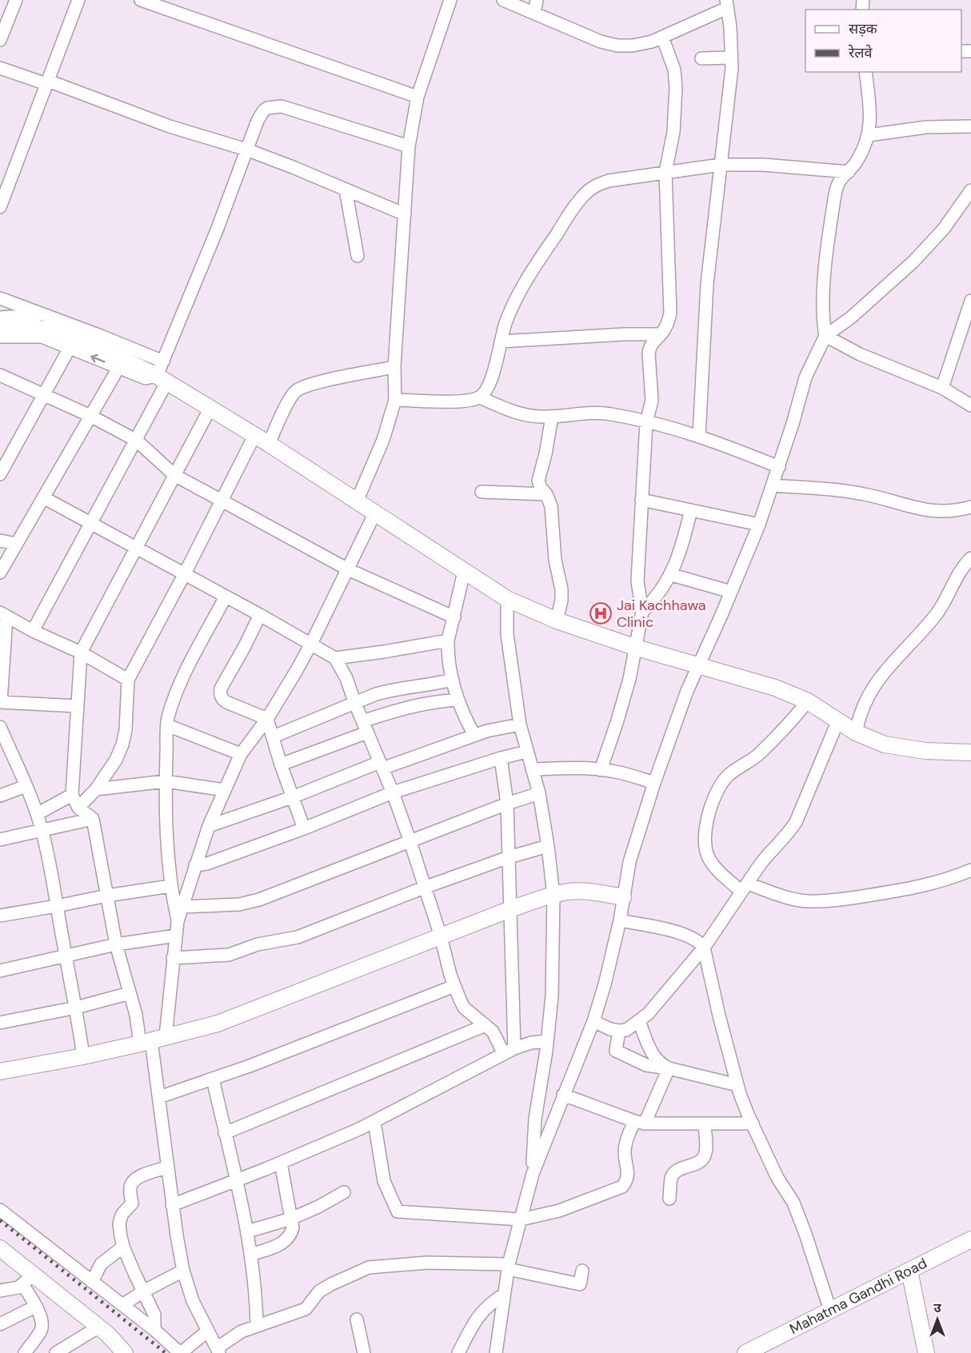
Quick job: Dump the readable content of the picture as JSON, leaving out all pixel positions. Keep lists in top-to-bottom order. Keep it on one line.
{"streets":{"street":["Mahatma Gandhi Road"]},"places":{"hospital":["Jai Kachhawa Clinic"]},"legend":["सड़क","रेलवे"],"north":"top"}
